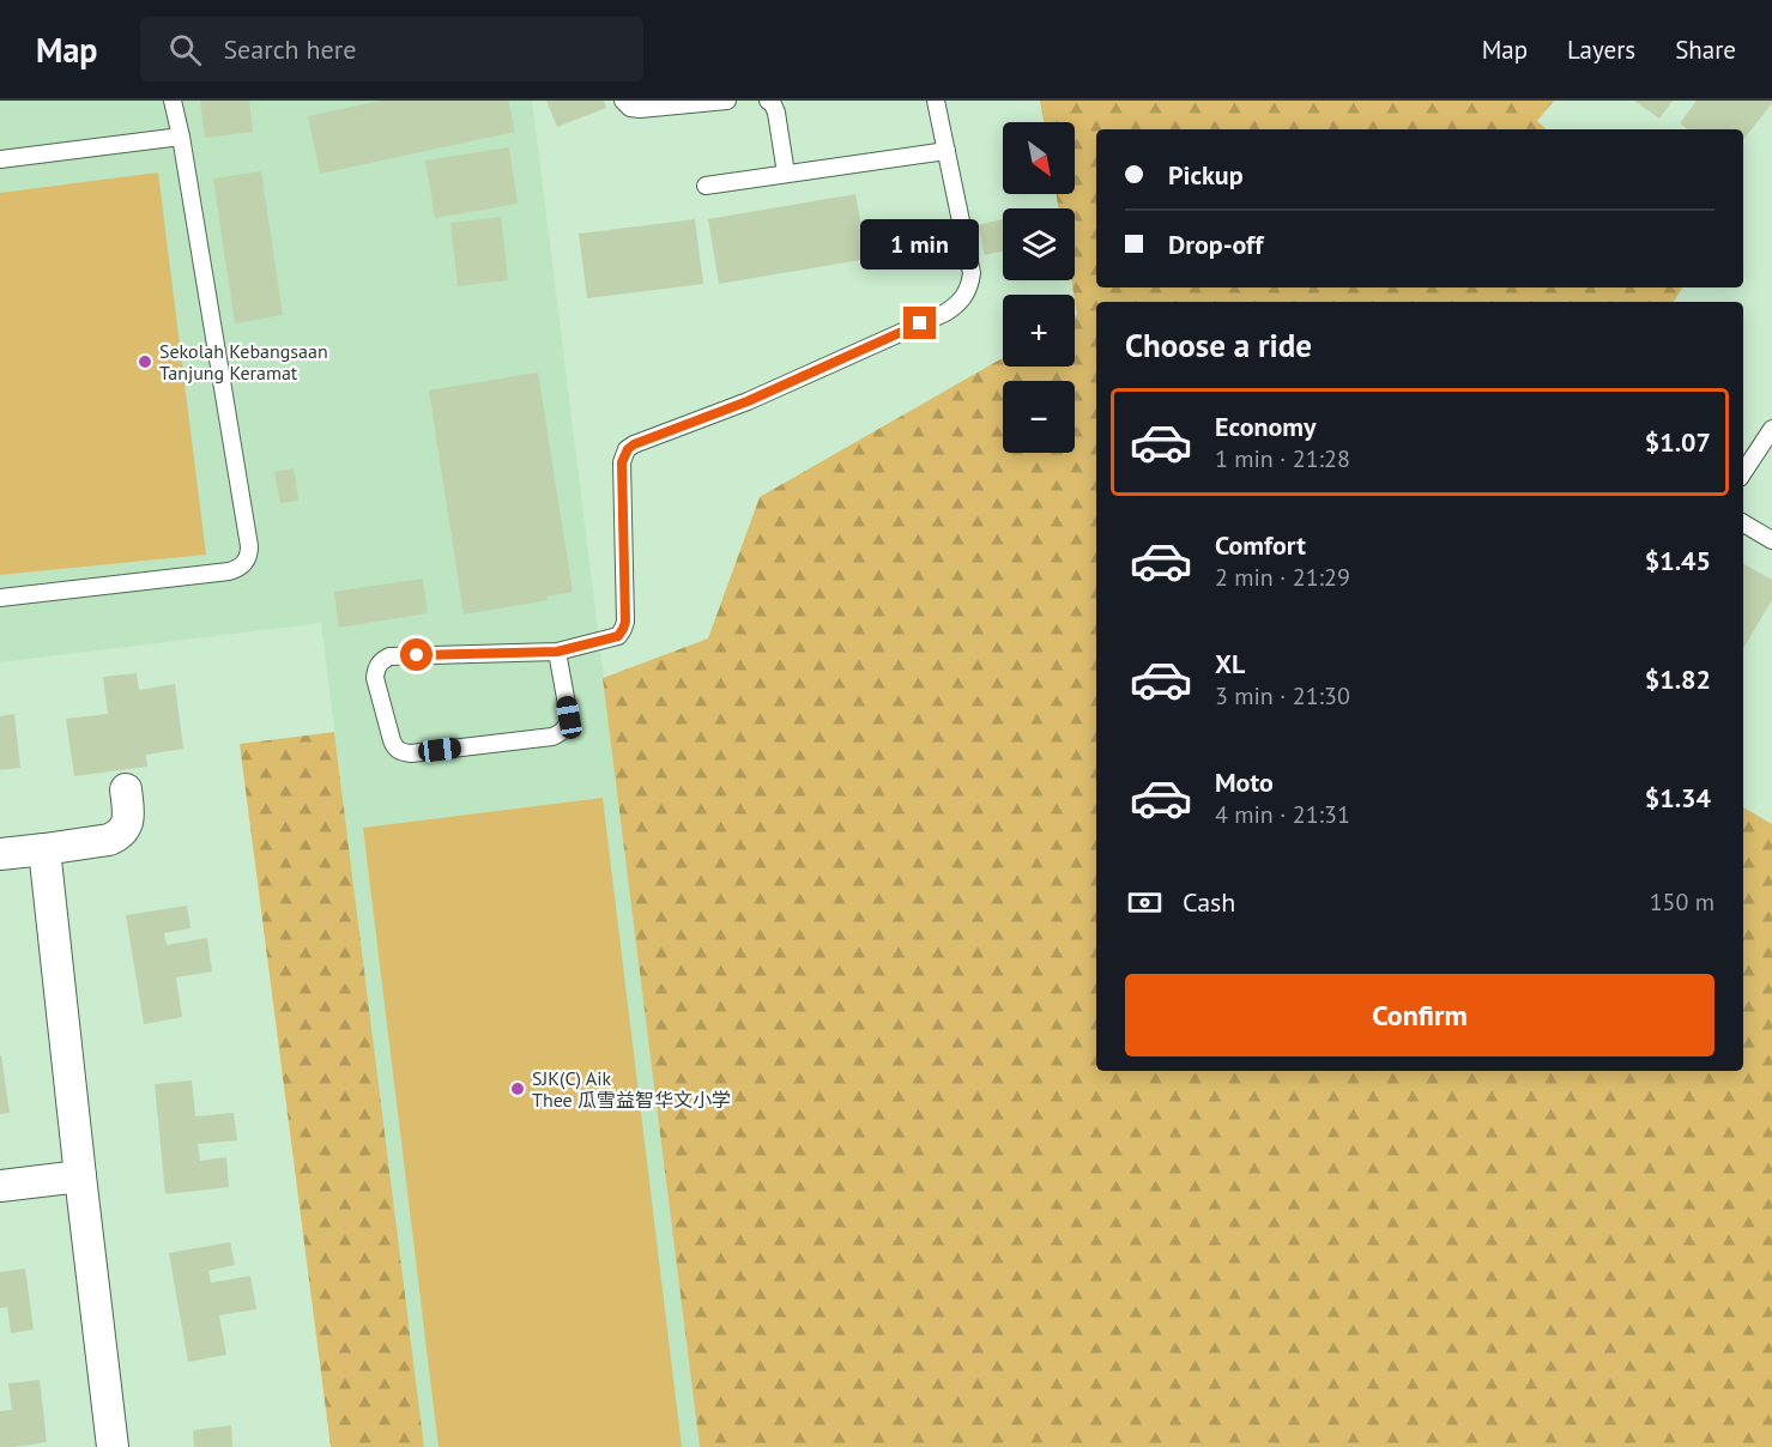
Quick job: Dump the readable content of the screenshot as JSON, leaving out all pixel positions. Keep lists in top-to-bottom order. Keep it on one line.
{"places":["Sekolah Kebangsaan Tanjung Keramat","SJK(C) Aik Thee 瓜雪益智华文小学"],"north":"bottom right","page":{"header":"Map","search":"Search here","nav":["Map","Layers","Share"],"map_buttons":["+","−"],"banner":["Pickup","Drop-off"],"bubble":"1 min","heading":"Choose a ride","list":[{"name":"Economy","note":"1 min · 21:28","value":"$1.07"},{"name":"Comfort","note":"2 min · 21:29","value":"$1.45"},{"name":"XL","note":"3 min · 21:30","value":"$1.82"},{"name":"Moto","note":"4 min · 21:31","value":"$1.34"}],"pay":["Cash","150 m"],"buttons":"Confirm"}}
